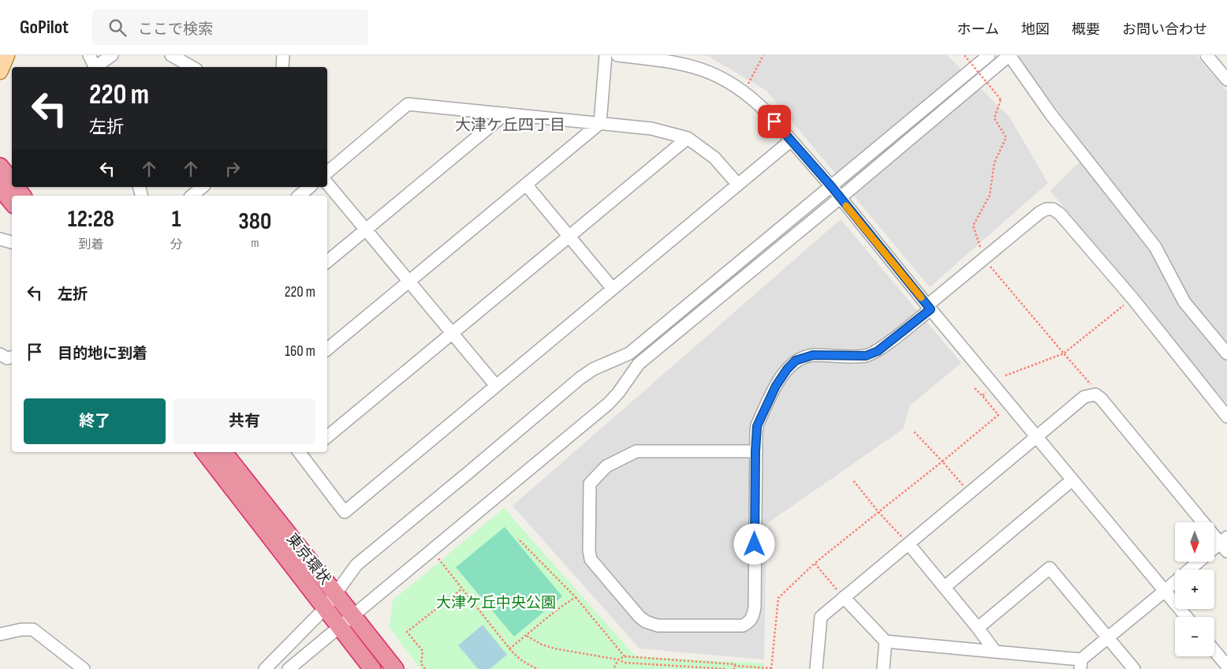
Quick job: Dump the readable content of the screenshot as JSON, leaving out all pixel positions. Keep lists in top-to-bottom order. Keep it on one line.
{"streets":{"highway":["東京環状"]},"districts":["大津ケ丘四丁目"],"parks":["大津ケ丘中央公園"],"north":"bottom","page":{"header":"GoPilot","search":"ここで検索","nav":["ホーム","地図","概要","お問い合わせ"],"turn":["220 m","左折"],"eta":["12:28","到着","1","分","380","m"],"list":[{"name":"左折","value":"220 m"},{"name":"目的地に到着","value":"160 m"}],"buttons":["終了","共有"],"map_buttons":["+","−"]}}
